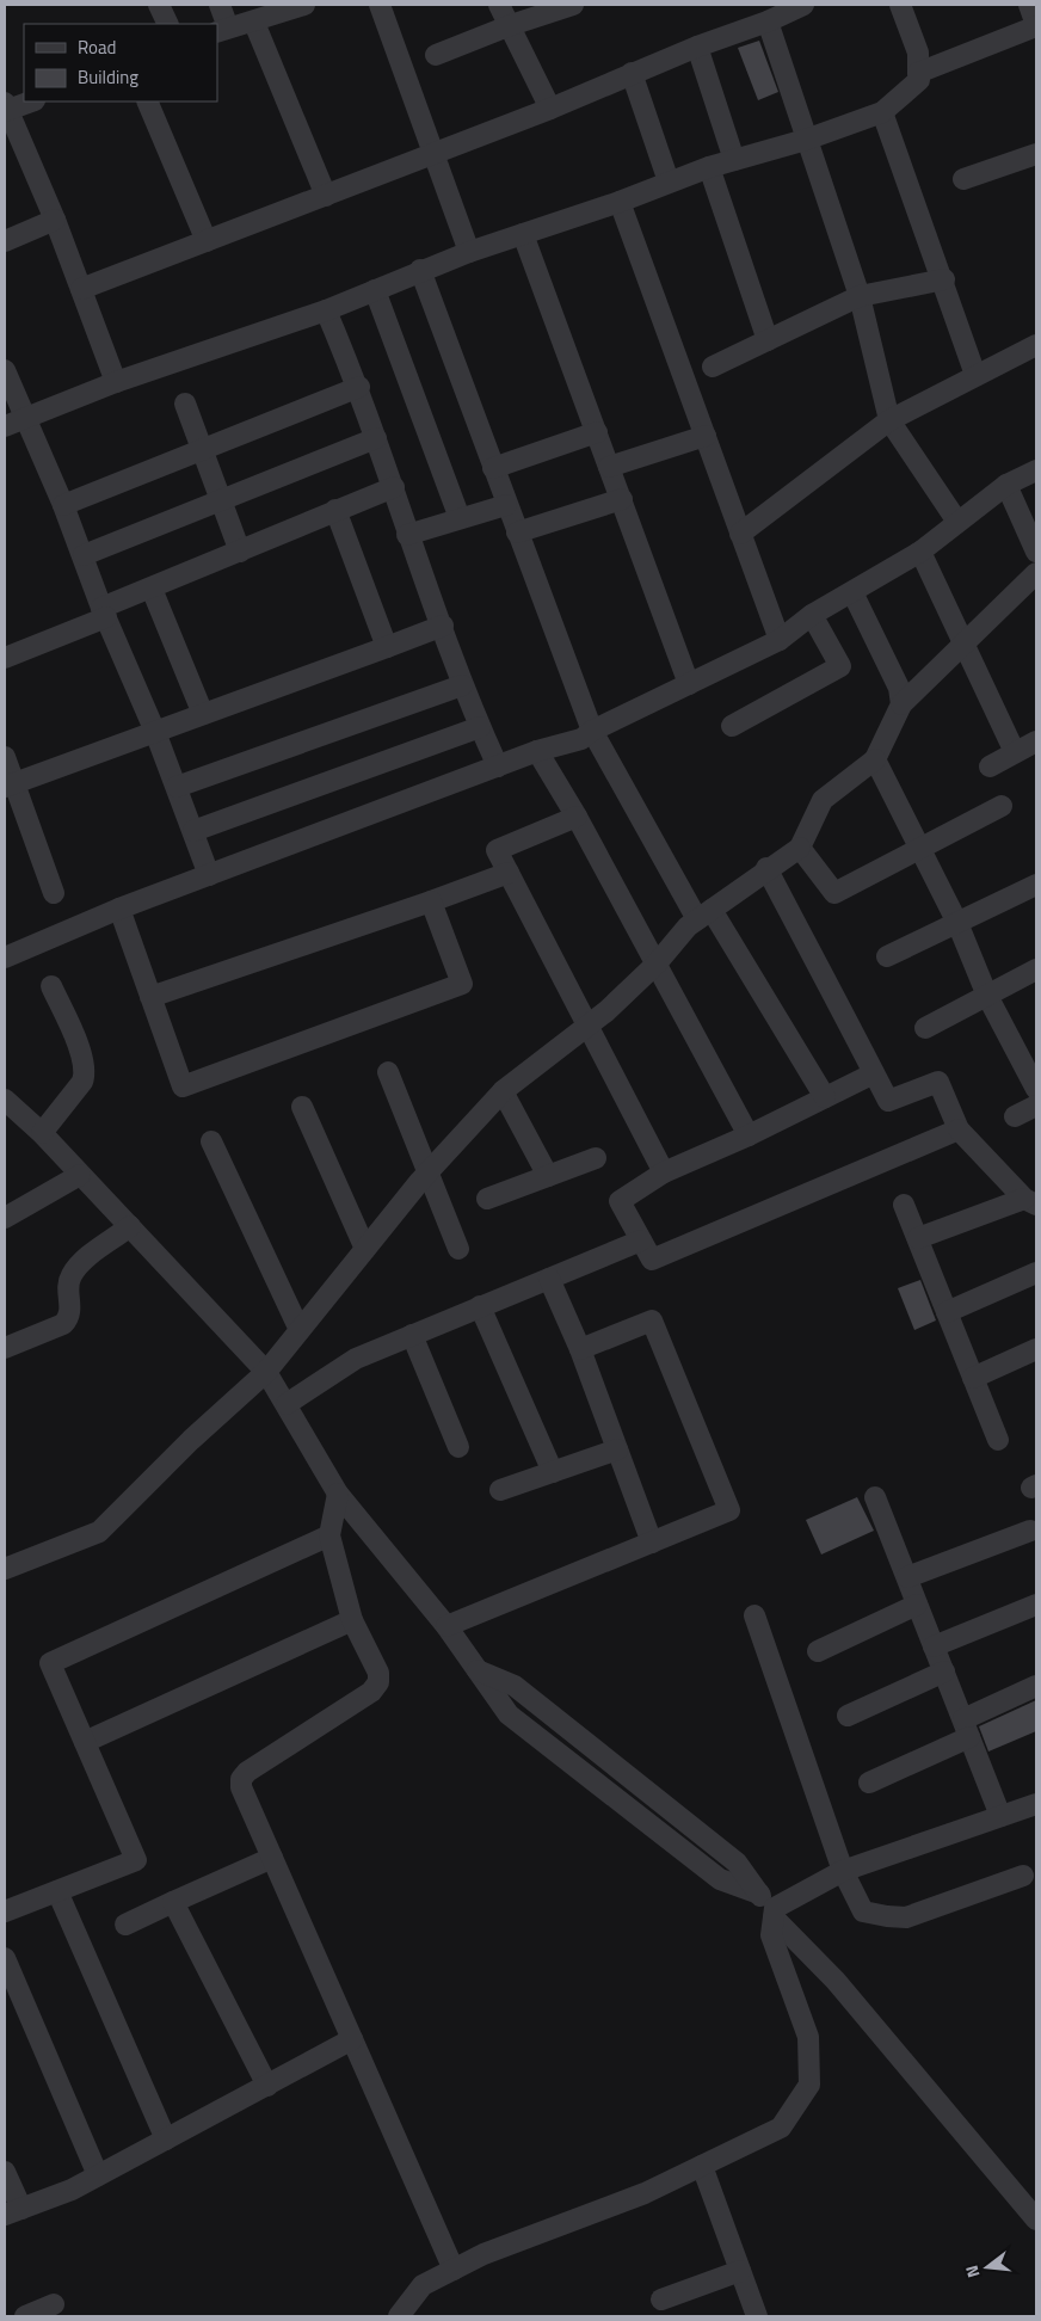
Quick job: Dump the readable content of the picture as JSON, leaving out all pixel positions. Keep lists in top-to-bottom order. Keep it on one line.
{"legend":["Road","Building"],"north":"left"}
